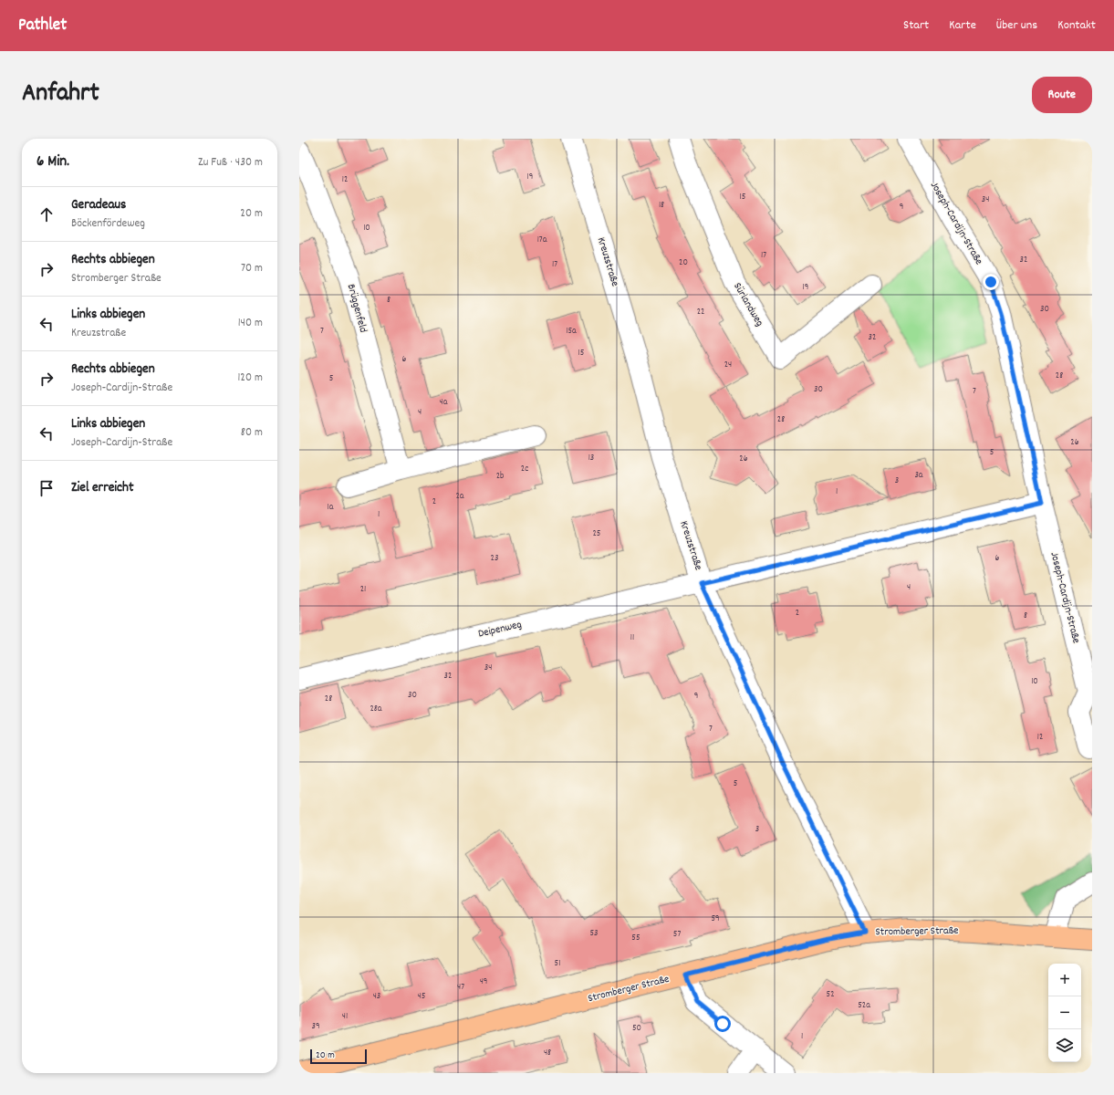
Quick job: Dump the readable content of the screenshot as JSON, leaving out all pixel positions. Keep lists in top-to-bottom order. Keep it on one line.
{"streets":{"main road":["Stromberger Straße"],"street":["Joseph-Cardijn-Straße","Kreuzstraße","Sürlandweg","Brüggenfeld","Deipenweg"]},"crossings":[["Kreuzstraße","Deipenweg"],["Kreuzstraße","Stromberger Straße"]],"house_numbers":["19","12","15","34","18","9","10","17a","17","32","20","17","19","8","30","22","7","15a","32","15","6","24","28","5","30","7","4a","4","28","26","5","13","26","2c","3a","2b","3","1","2a","2","1a","1","25","23","6","4","21","2","8","11","34","32","10","30","9","28","28a","7","12","5","3","59","53","57","55","51","49","47","52","43","45","52a","41","39","50","1","48"],"scale_bar":"20 m","page":{"header":"Pathlet","nav":["Start","Karte","Über uns","Kontakt"],"title":"Anfahrt","buttons":"Route","heading":["6 Min.","Zu Fuß · 430 m"],"list":[["Geradeaus","Böckenfördeweg","20 m"],["Rechts abbiegen","Stromberger Straße","70 m"],["Links abbiegen","Kreuzstraße","140 m"],["Rechts abbiegen","Joseph-Cardijn-Straße","120 m"],["Links abbiegen","Joseph-Cardijn-Straße","80 m"],"Ziel erreicht"],"map_buttons":["+","−"],"scale":"20 m"}}
